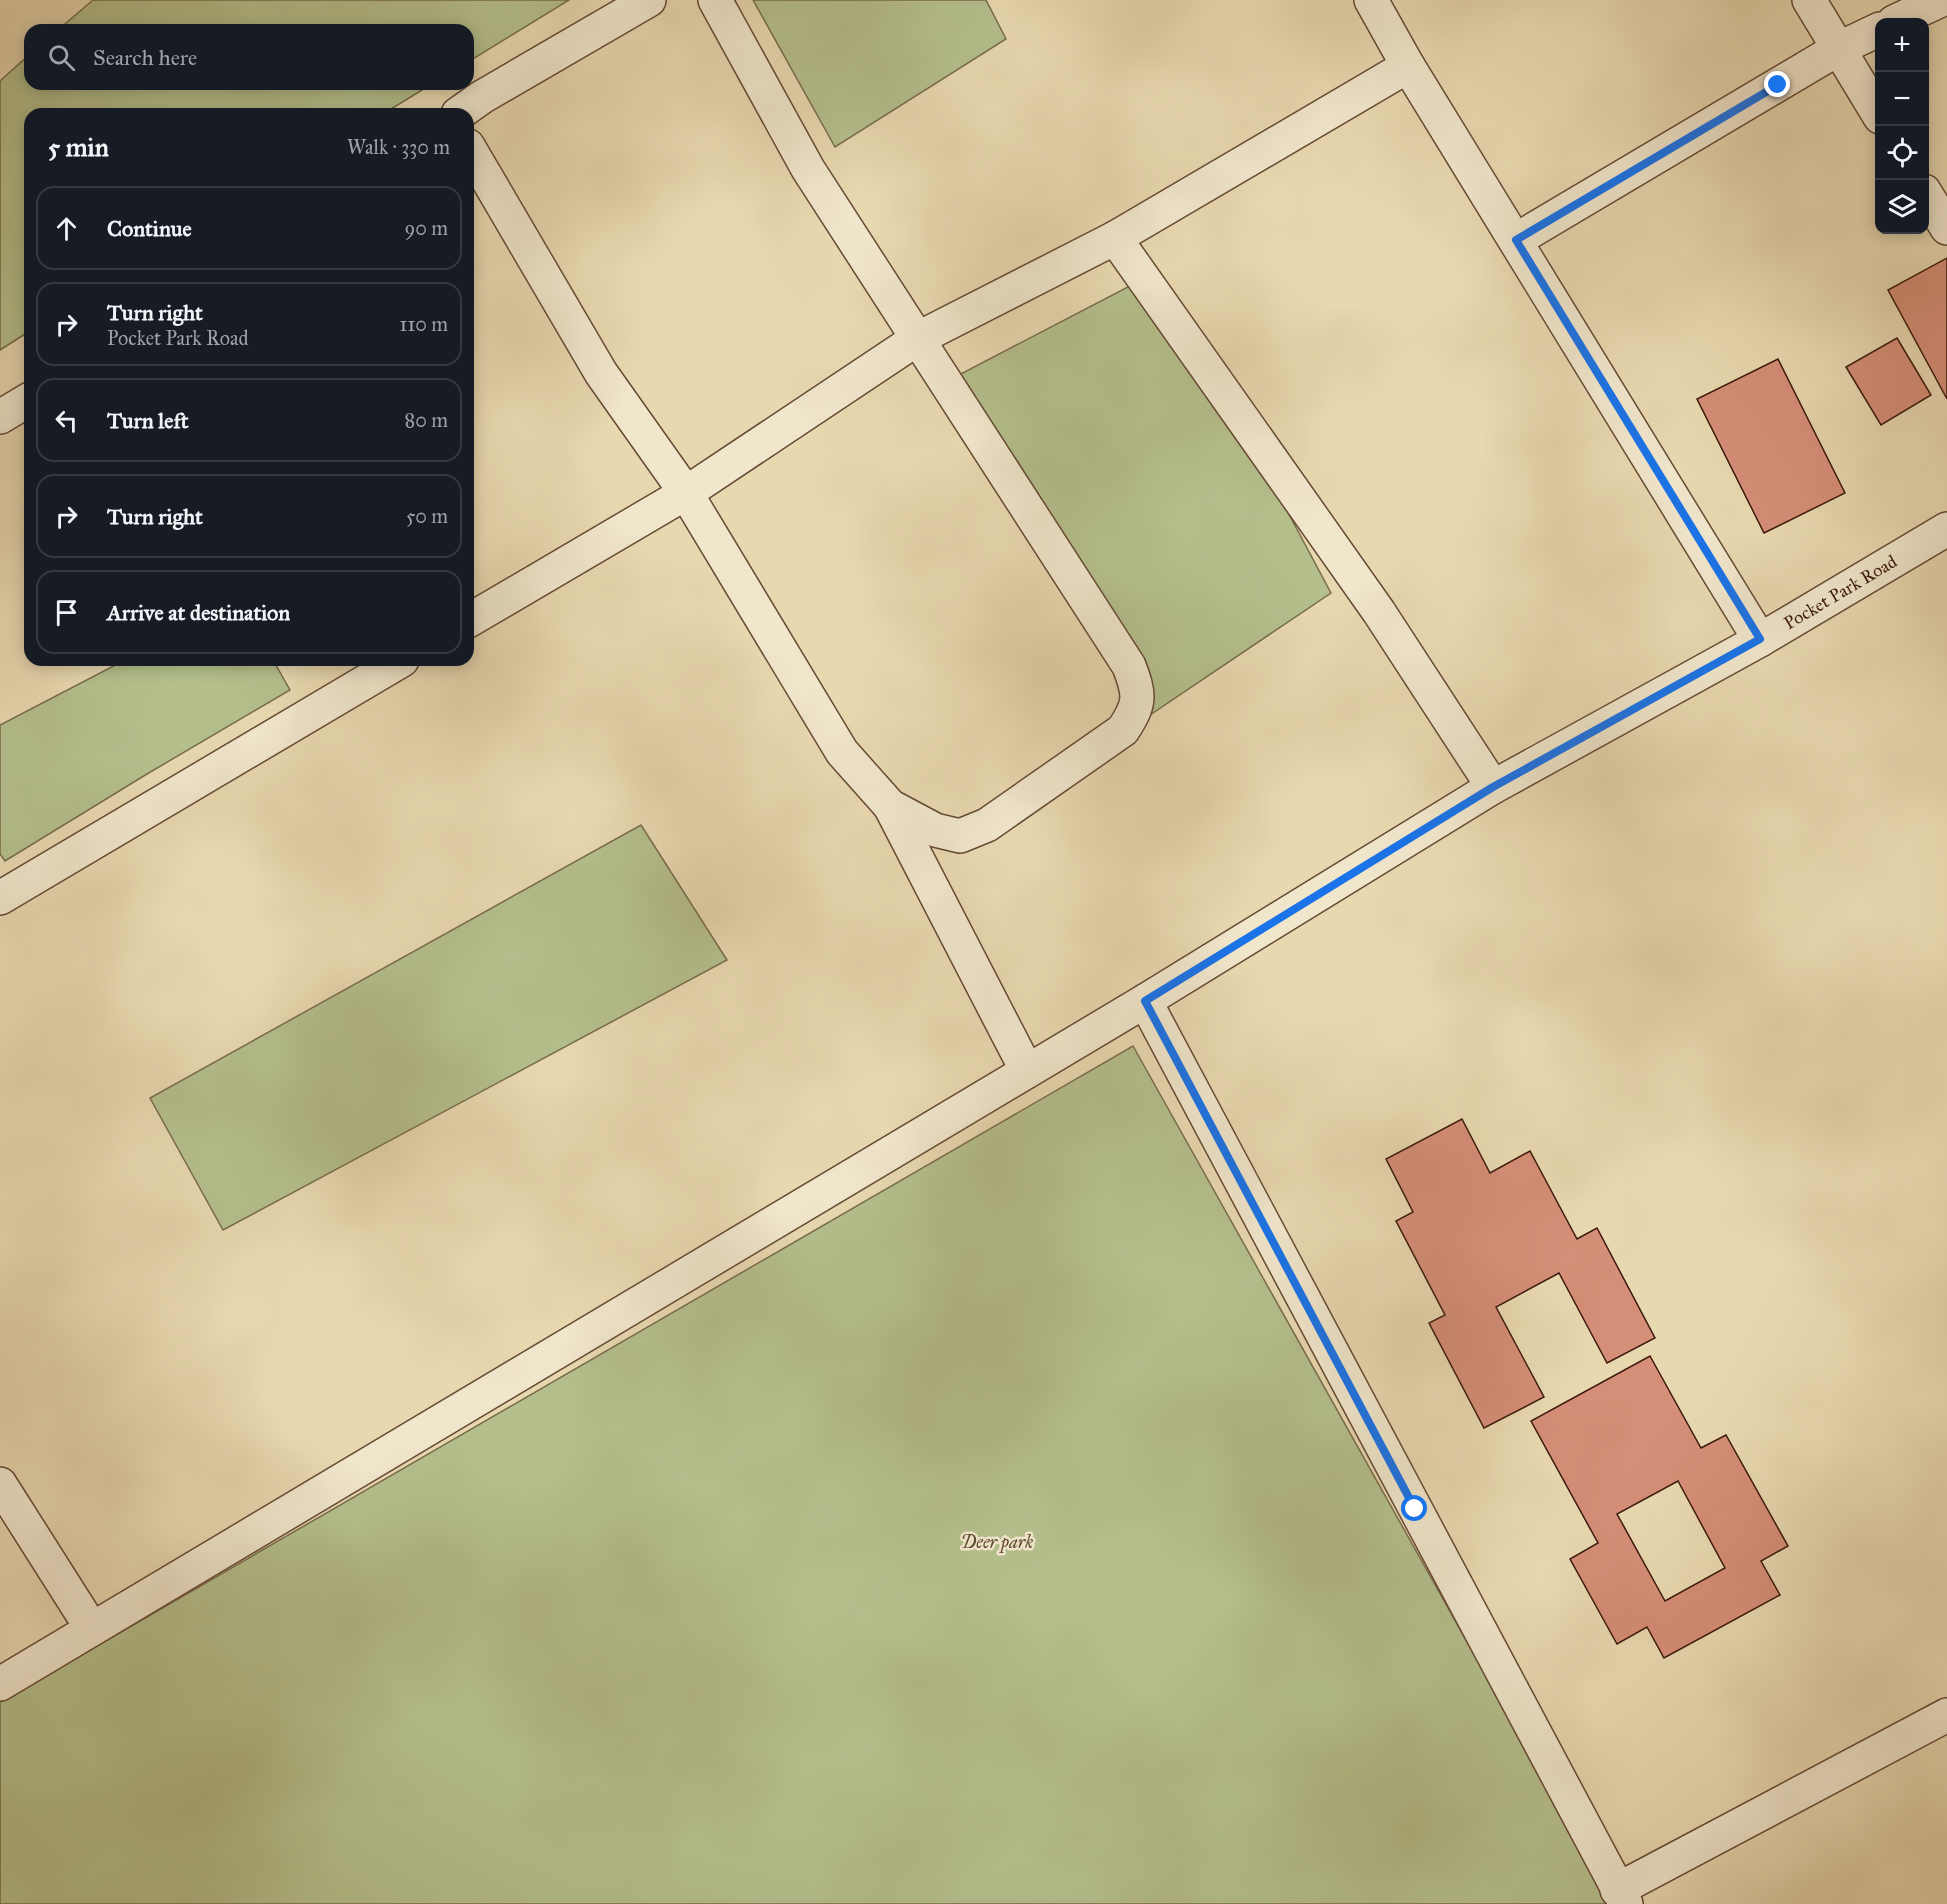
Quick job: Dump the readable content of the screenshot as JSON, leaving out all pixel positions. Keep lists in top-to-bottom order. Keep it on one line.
{"streets":{"street":["Pocket Park Road"]},"parks":["Deer park"],"page":{"map_buttons":["+","−"],"search":"Search here","heading":["5 min","Walk · 330 m"],"list":[["Continue","90 m"],["Turn right","Pocket Park Road","110 m"],["Turn left","80 m"],["Turn right","50 m"],"Arrive at destination"]}}
